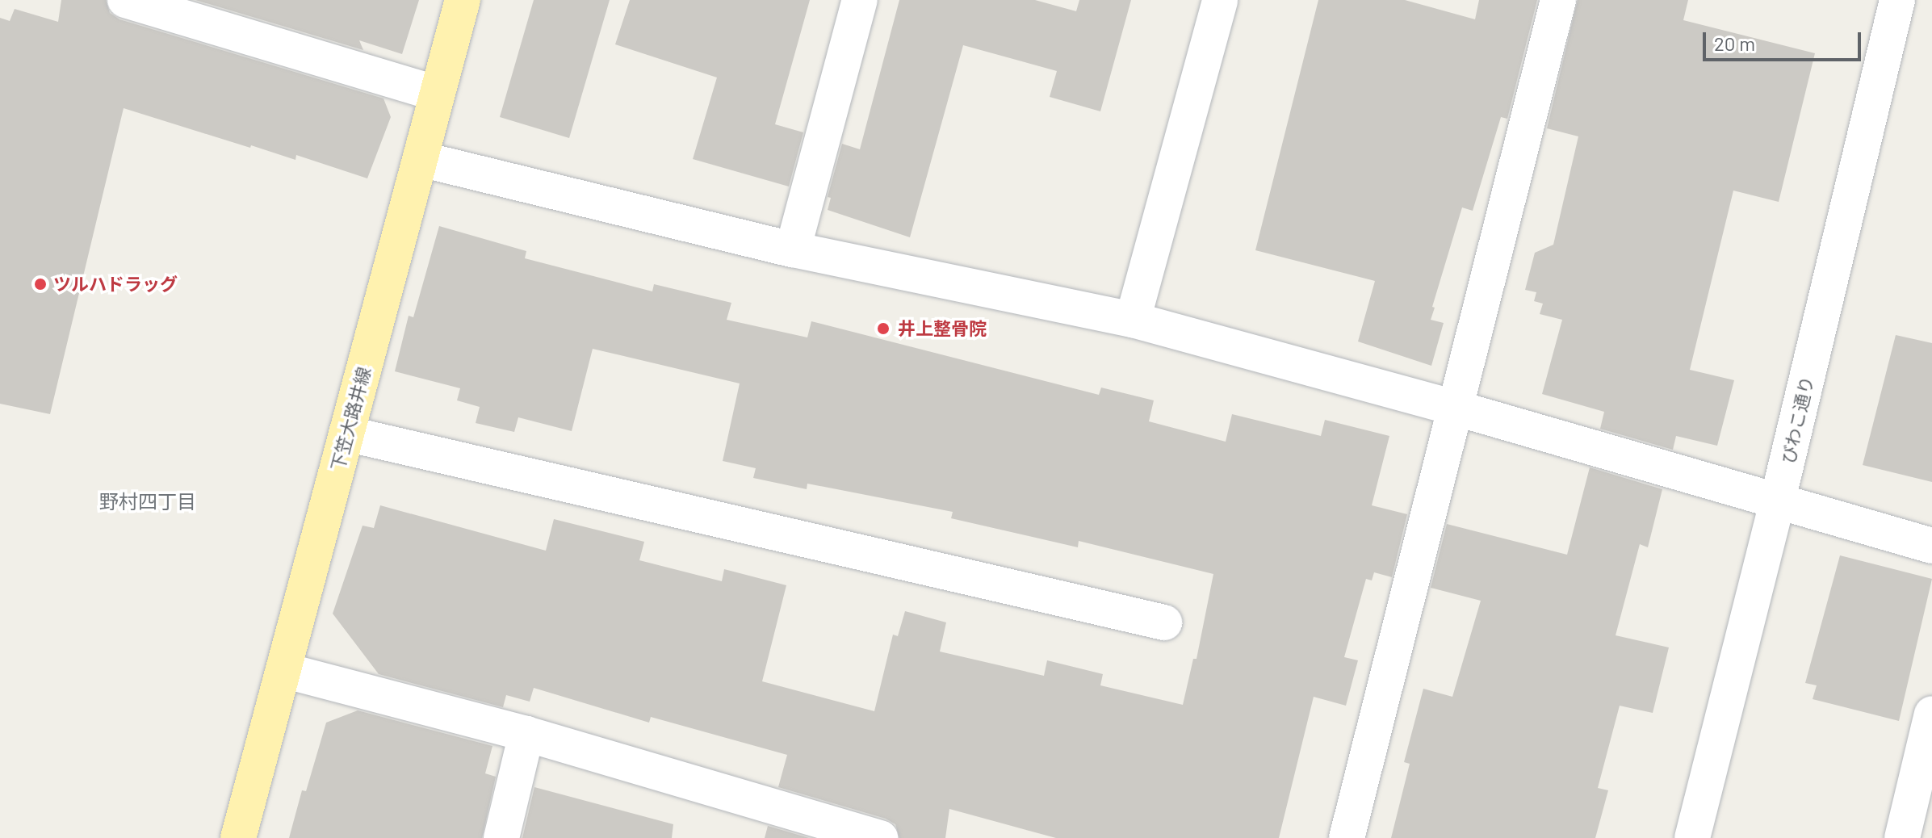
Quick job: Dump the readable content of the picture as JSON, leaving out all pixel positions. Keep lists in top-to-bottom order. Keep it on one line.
{"streets":{"main road":["下笠大路井線"],"street":["びわこ通り"]},"districts":["野村四丁目"],"places":["ツルハドラッグ","井上整骨院"],"scale_bar":"20 m"}
